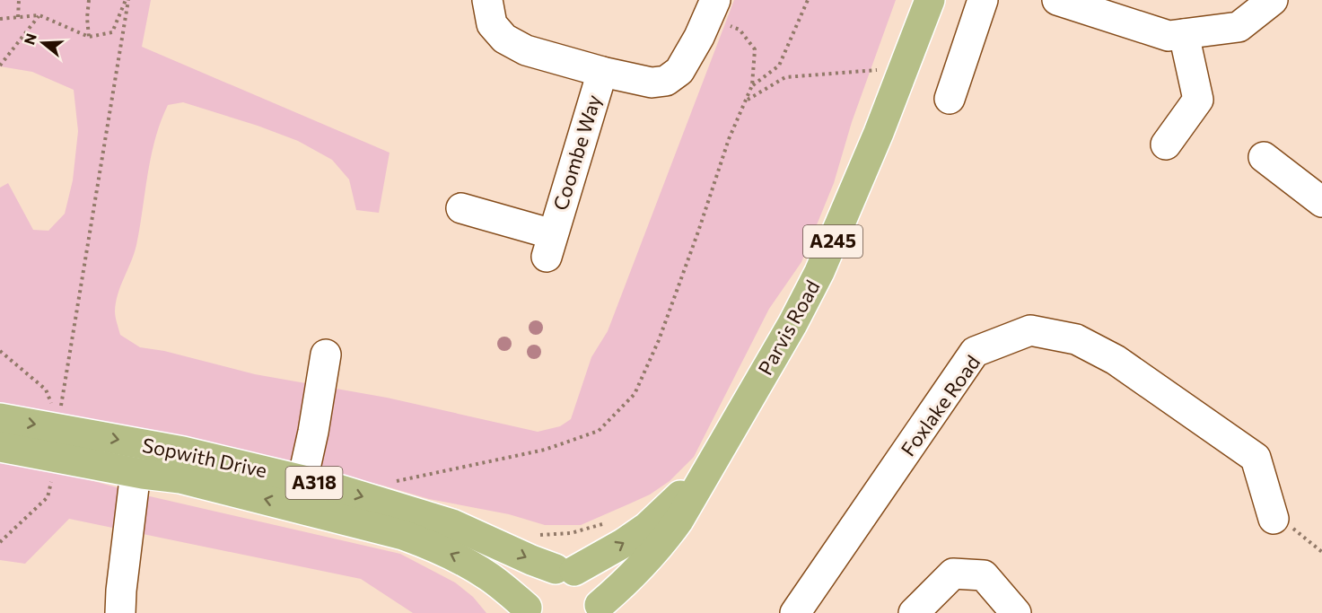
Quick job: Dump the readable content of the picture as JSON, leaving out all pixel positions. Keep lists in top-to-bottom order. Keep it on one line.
{"streets":{"main road":["A245","Parvis Road","Sopwith Drive","A318"],"street":["Coombe Way","Foxlake Road"]},"crossings":[["A245","Parvis Road"],["A245","Sopwith Drive"],["Parvis Road","Sopwith Drive"]],"north":"left"}
